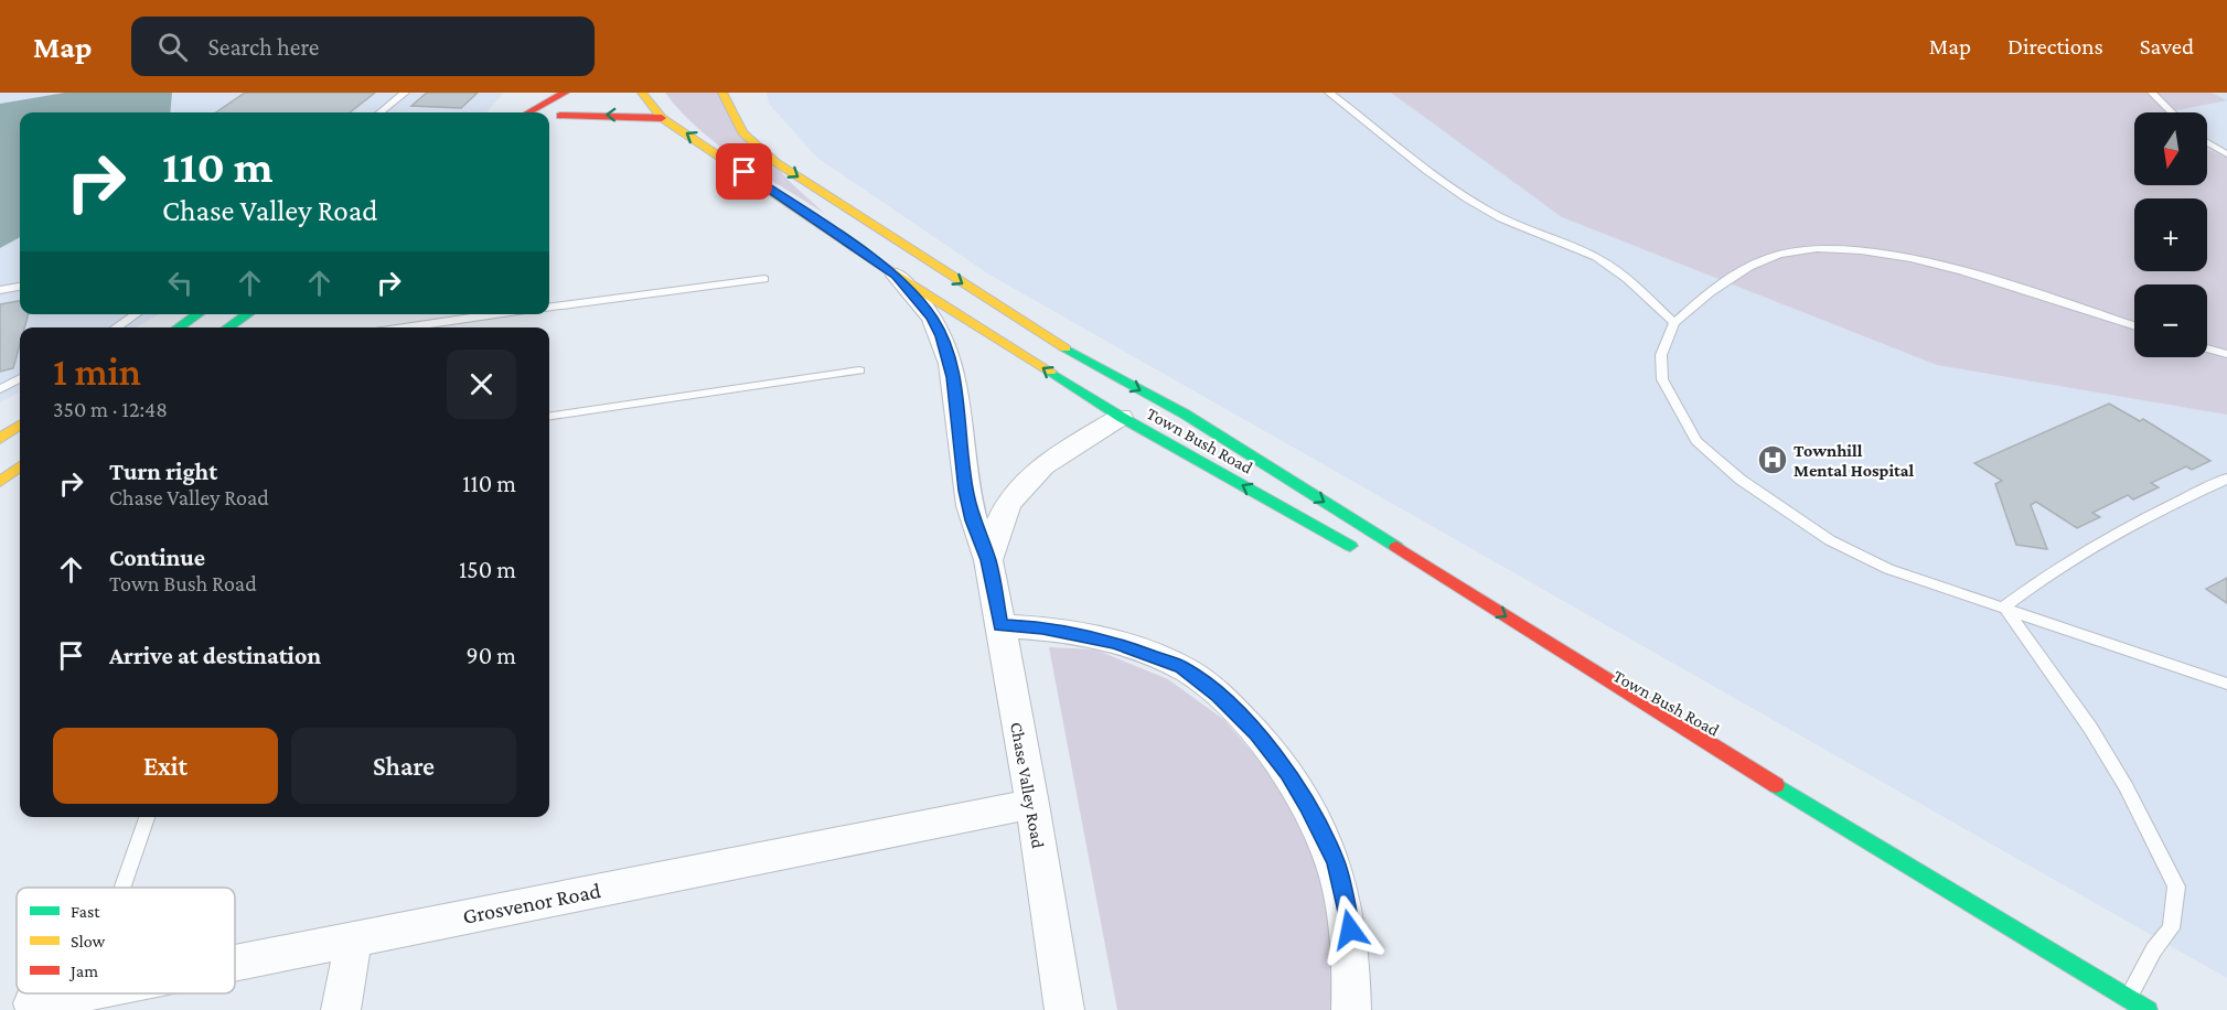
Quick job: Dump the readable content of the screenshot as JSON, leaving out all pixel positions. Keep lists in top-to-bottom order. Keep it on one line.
{"streets":{"main road":["Town Bush Road"],"street":["Chase Valley Road","Grosvenor Road"]},"crossings":[["Town Bush Road","Chase Valley Road"],["Chase Valley Road","Grosvenor Road"]],"places":{"hospital":["Townhill Mental Hospital"]},"legend":["Fast","Slow","Jam"],"north":"bottom","page":{"header":"Map","search":"Search here","nav":["Map","Directions","Saved"],"map_buttons":["+","−"],"turn":["110 m","Chase Valley Road"],"heading":["1 min","350 m · 12:48"],"list":[{"name":"Turn right","note":"Chase Valley Road","value":"110 m"},{"name":"Continue","note":"Town Bush Road","value":"150 m"},{"name":"Arrive at destination","value":"90 m"}],"buttons":["Exit","Share"]}}
